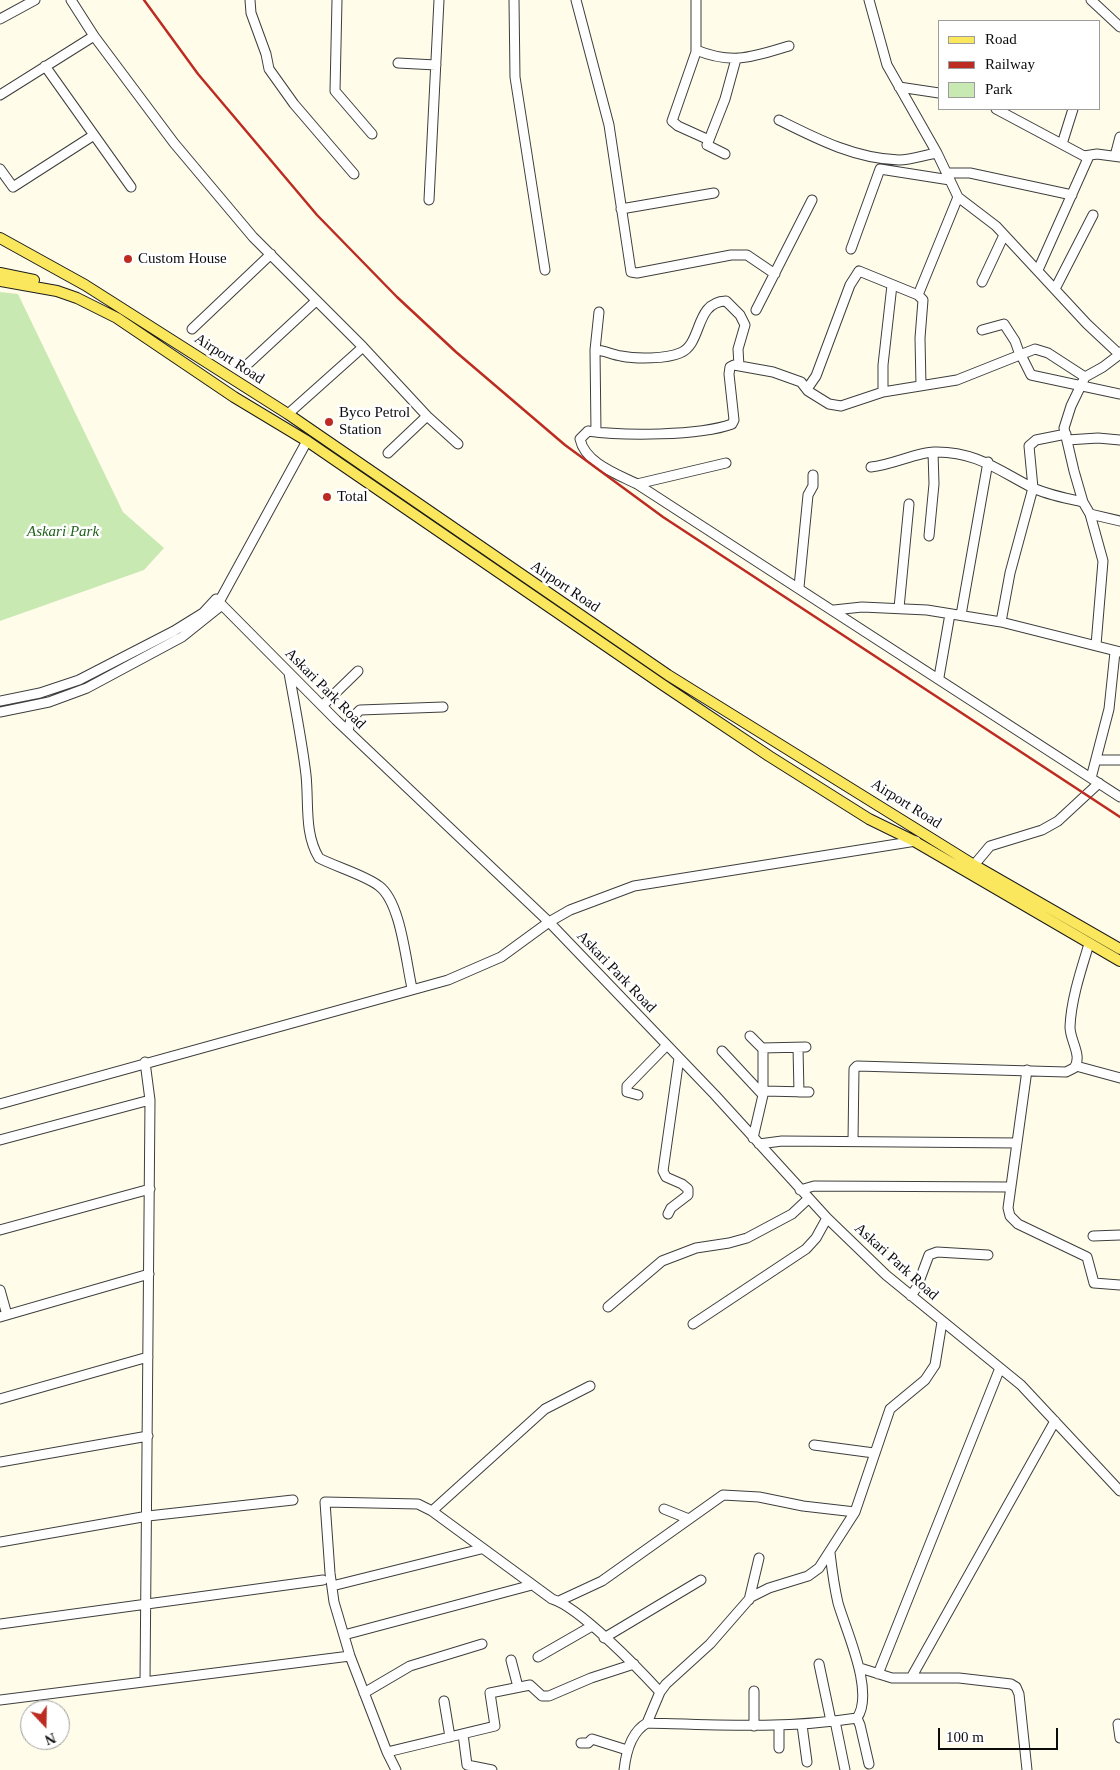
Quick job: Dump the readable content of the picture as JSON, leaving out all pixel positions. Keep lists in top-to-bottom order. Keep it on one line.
{"streets":{"main road":["Airport Road"],"street":["Askari Park Road"]},"parks":["Askari Park"],"places":["Custom House","Byco Petrol Station","Total"],"legend":["Road","Railway","Park"],"scale_bar":"100 m","north":"bottom"}
